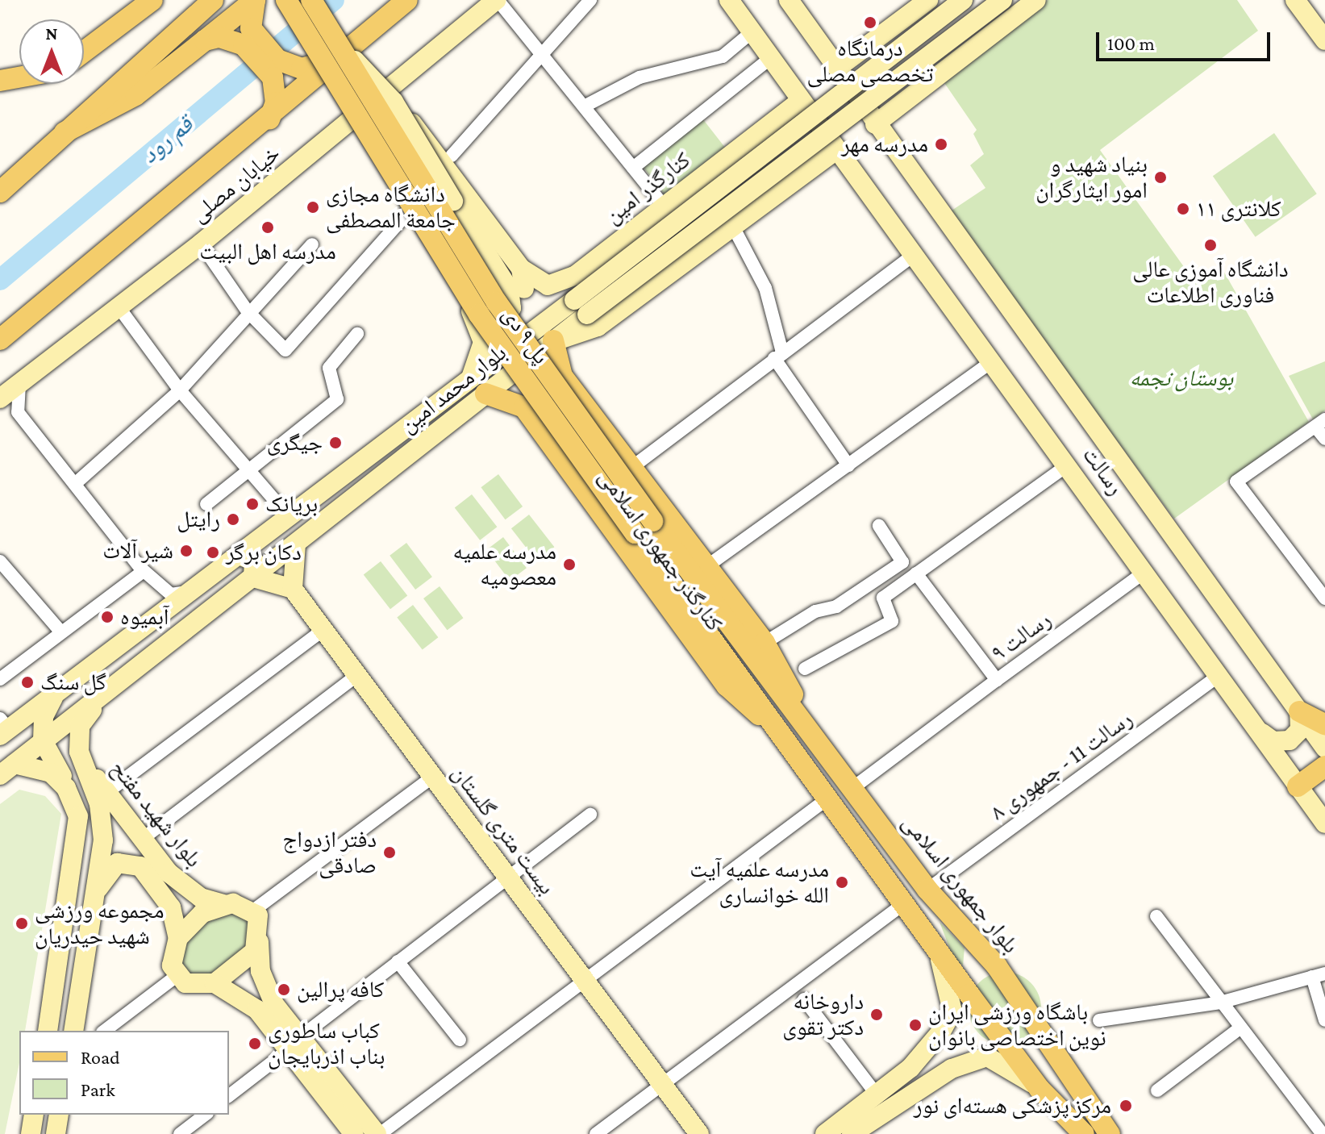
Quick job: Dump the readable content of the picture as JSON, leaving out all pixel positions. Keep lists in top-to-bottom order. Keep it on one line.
{"streets":{"main road":["خیابان مصلی","کنارگذر امین","پل ۹ دی","بلوار محمد امین","رسالت","کنارگذر جمهوری اسلامی","بلوار شهید مفتح","بیست متری گلستان","بلوار جمهوری اسلامی"],"street":["رسالت ۹","رسالت 11 - جمهوری ۸"]},"crossings":[["کنارگذر امین","رسالت"],["پل ۹ دی","بلوار جمهوری اسلامی"],["بلوار محمد امین","کنارگذر جمهوری اسلامی"],["رسالت","رسالت ۹"],["رسالت","رسالت 11 - جمهوری ۸"],["کنارگذر جمهوری اسلامی","بلوار جمهوری اسلامی"],["رسالت 11 - جمهوری ۸","بلوار جمهوری اسلامی"]],"water":["قم رود"],"parks":["بوستان نجمه"],"places":["درمانگاه تخصصی مصلی","مدرسه مهر","بنیاد شهید و امور ایثارگران","دانشگاه مجازی جامعة المصطفی","کلانتری ۱۱","مدرسه اهل البیت","دانشگاه آموزی عالی فناوری اطلاعات","جیگری","بریانک","رایتل","شیر آلات","دکان برگر","مدرسه علمیه معصومیه","آبمیوه","گل سنگ","دفتر ازدواج صادقی","مدرسه علمیه آیت الله خوانساری","مجموعه ورزشی شهید حیدریان","کافه پرالین","داروخانه دکتر تقوی","باشگاه ورزشی ایران نوین اختصاصی بانوان","کباب ساطوری بناب اذربایجان","مرکز پزشکی هسته‌ای نور"],"legend":["Road","Park"],"scale_bar":"100 m","north":"top"}
